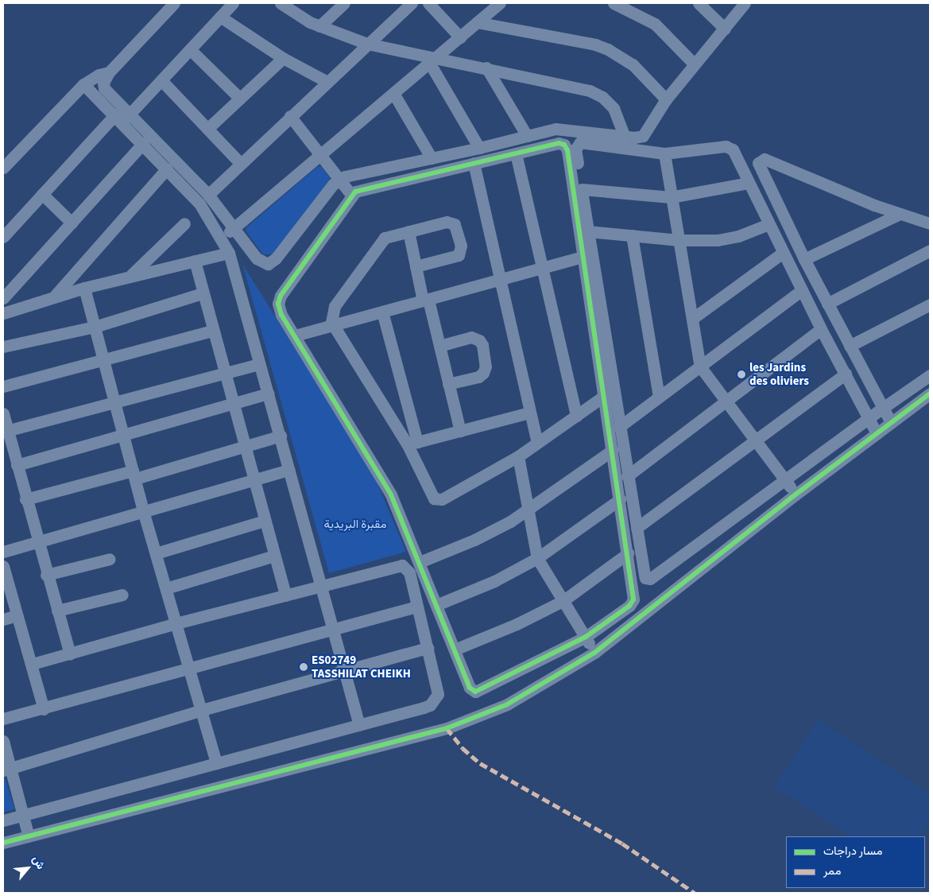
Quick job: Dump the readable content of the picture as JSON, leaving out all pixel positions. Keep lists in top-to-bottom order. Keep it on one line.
{"parks":["مقبرة البريدية"],"places":["les Jardins des oliviers","ES02749 TASSHILAT CHEIKH"],"legend":["مسار دراجات","ممر"],"north":"top right"}
